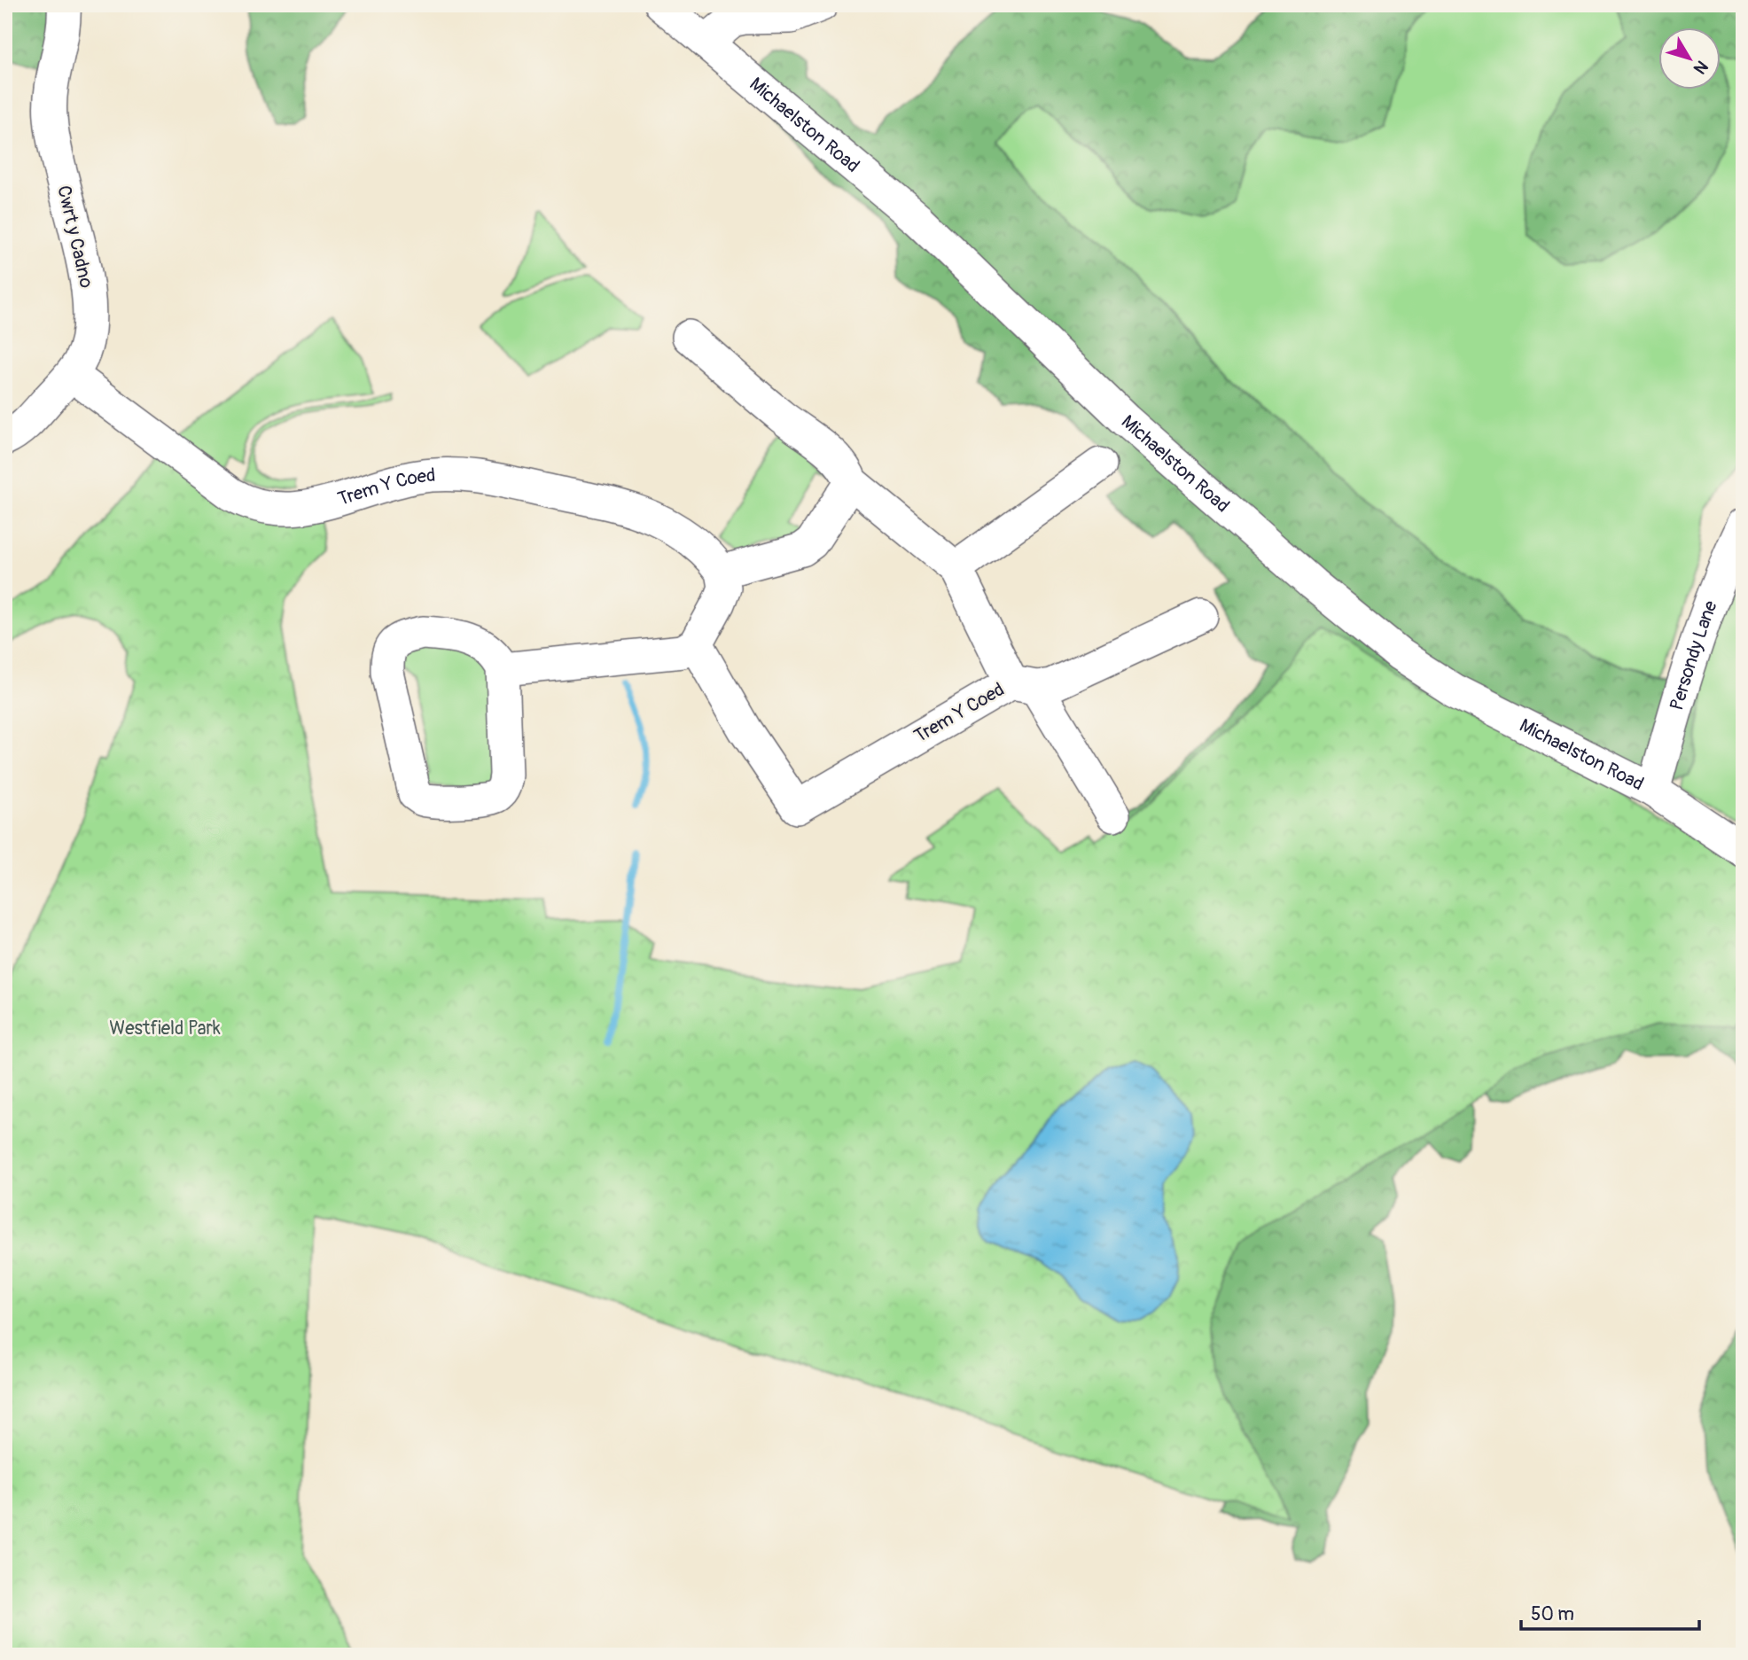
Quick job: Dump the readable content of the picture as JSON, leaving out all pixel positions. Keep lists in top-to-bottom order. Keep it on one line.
{"streets":{"street":["Michaelston Road","Cwrt y Cadno","Trem Y Coed","Persondy Lane"]},"crossings":[["Michaelston Road","Persondy Lane"],["Cwrt y Cadno","Trem Y Coed"]],"parks":["Westfield Park"],"scale_bar":"50 m","north":"bottom right"}
